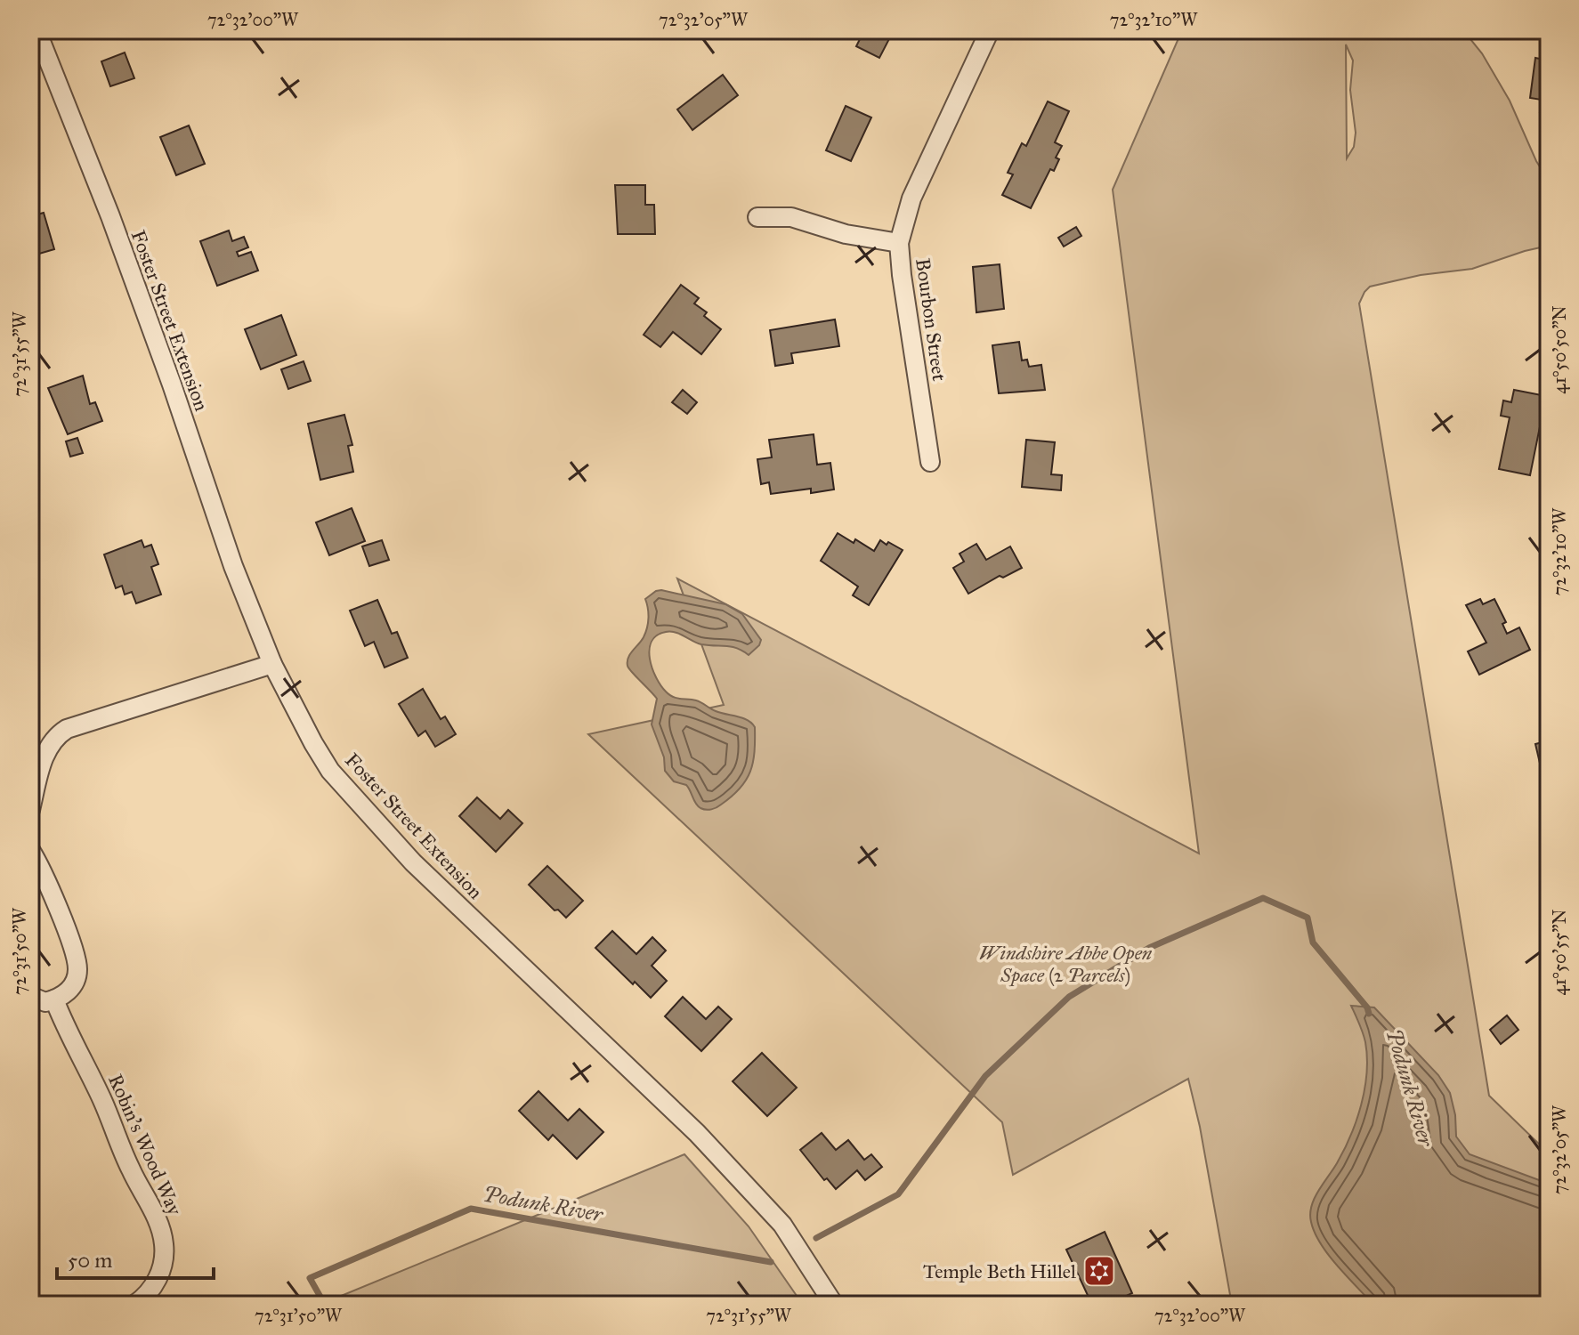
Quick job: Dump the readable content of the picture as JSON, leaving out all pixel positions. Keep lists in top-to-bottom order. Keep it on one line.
{"streets":{"street":["Bourbon Street","Foster Street Extension","Robin's Wood Way"]},"water":["Podunk River"],"parks":["Windshire Abbe Open Space (2 Parcels)"],"places":{"synagogue":["Temple Beth Hillel"]},"scale_bar":"50 m","coordinates":["72°32'00\"W","72°32'05\"W","72°32'10\"W","41°50'50\"N","72°31'55\"W","72°31'50\"W","41°50'55\"N"]}
